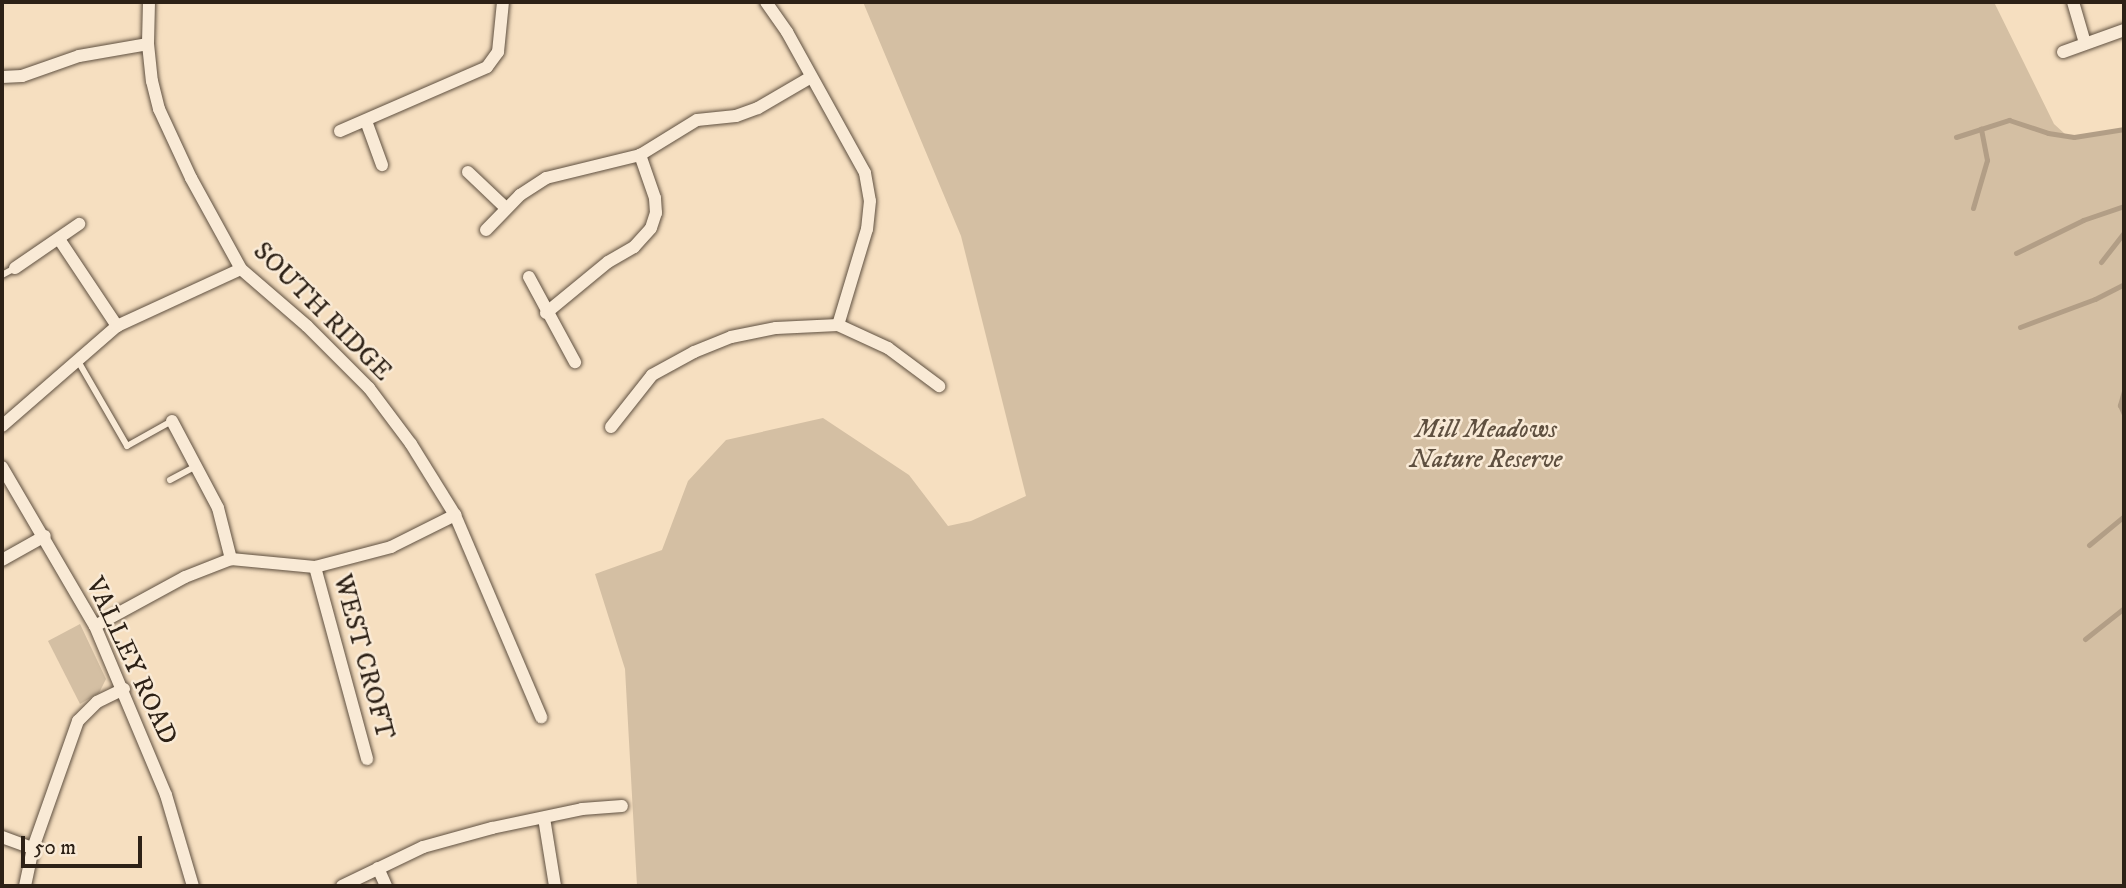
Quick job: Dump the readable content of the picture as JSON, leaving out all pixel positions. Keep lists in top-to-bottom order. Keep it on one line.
{"streets":{"street":["SOUTH RIDGE","WEST CROFT","VALLEY ROAD"]},"parks":["Mill Meadows Nature Reserve"],"scale_bar":"50 m"}
